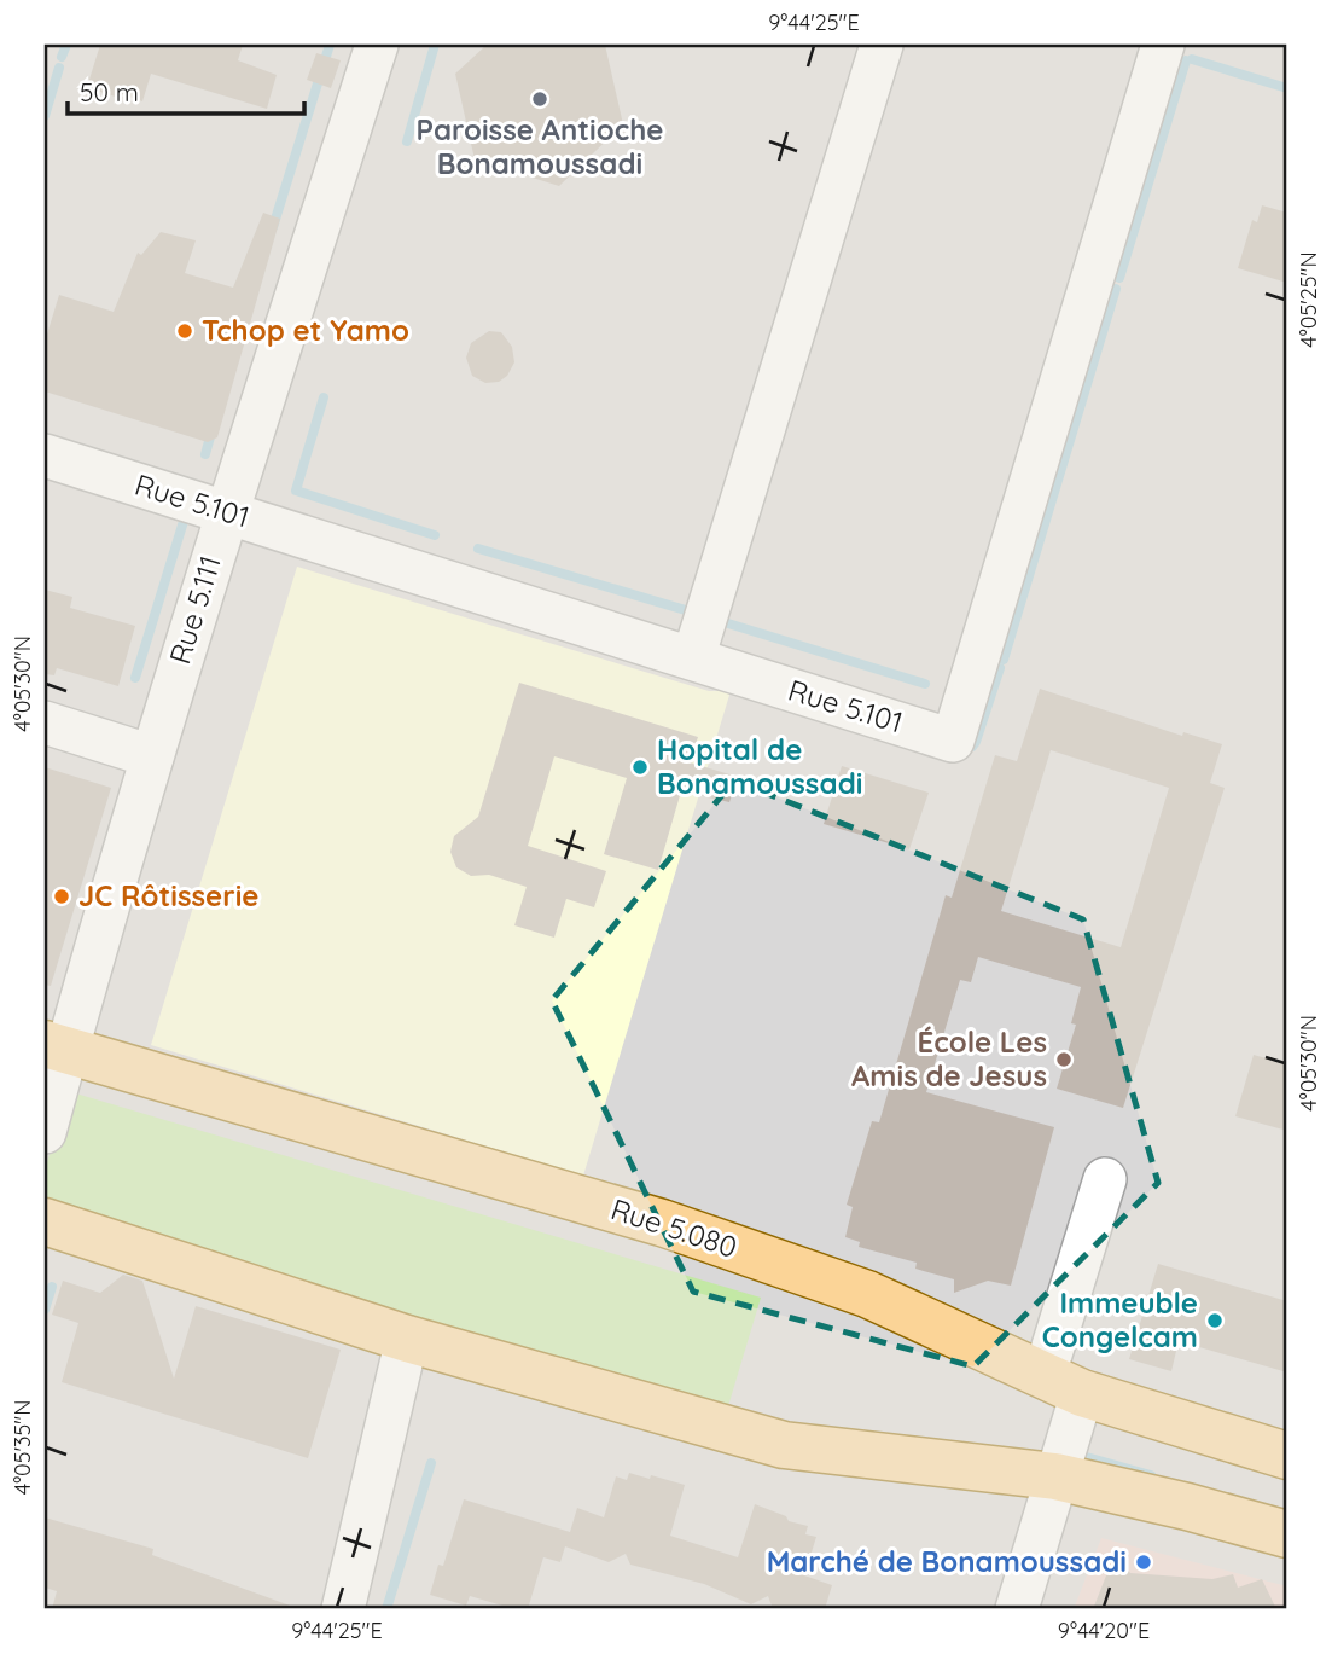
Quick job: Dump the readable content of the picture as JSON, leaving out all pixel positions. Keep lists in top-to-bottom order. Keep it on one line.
{"streets":{"main road":["Rue 5.080"],"street":["Rue 5.101","Rue 5.111"]},"crossings":[["Rue 5.101","Rue 5.111"],["Rue 5.111","Rue 5.080"]],"places":["Paroisse Antioche Bonamoussadi","Tchop et Yamo","Hopital de Bonamoussadi","JC Rôtisserie","École Les Amis de Jesus","Immeuble Congelcam","Marché de Bonamoussadi"],"scale_bar":"50 m","coordinates":["9°44'25\"E","4°05'25\"N","4°05'30\"N","4°05'35\"N","9°44'20\"E"]}
